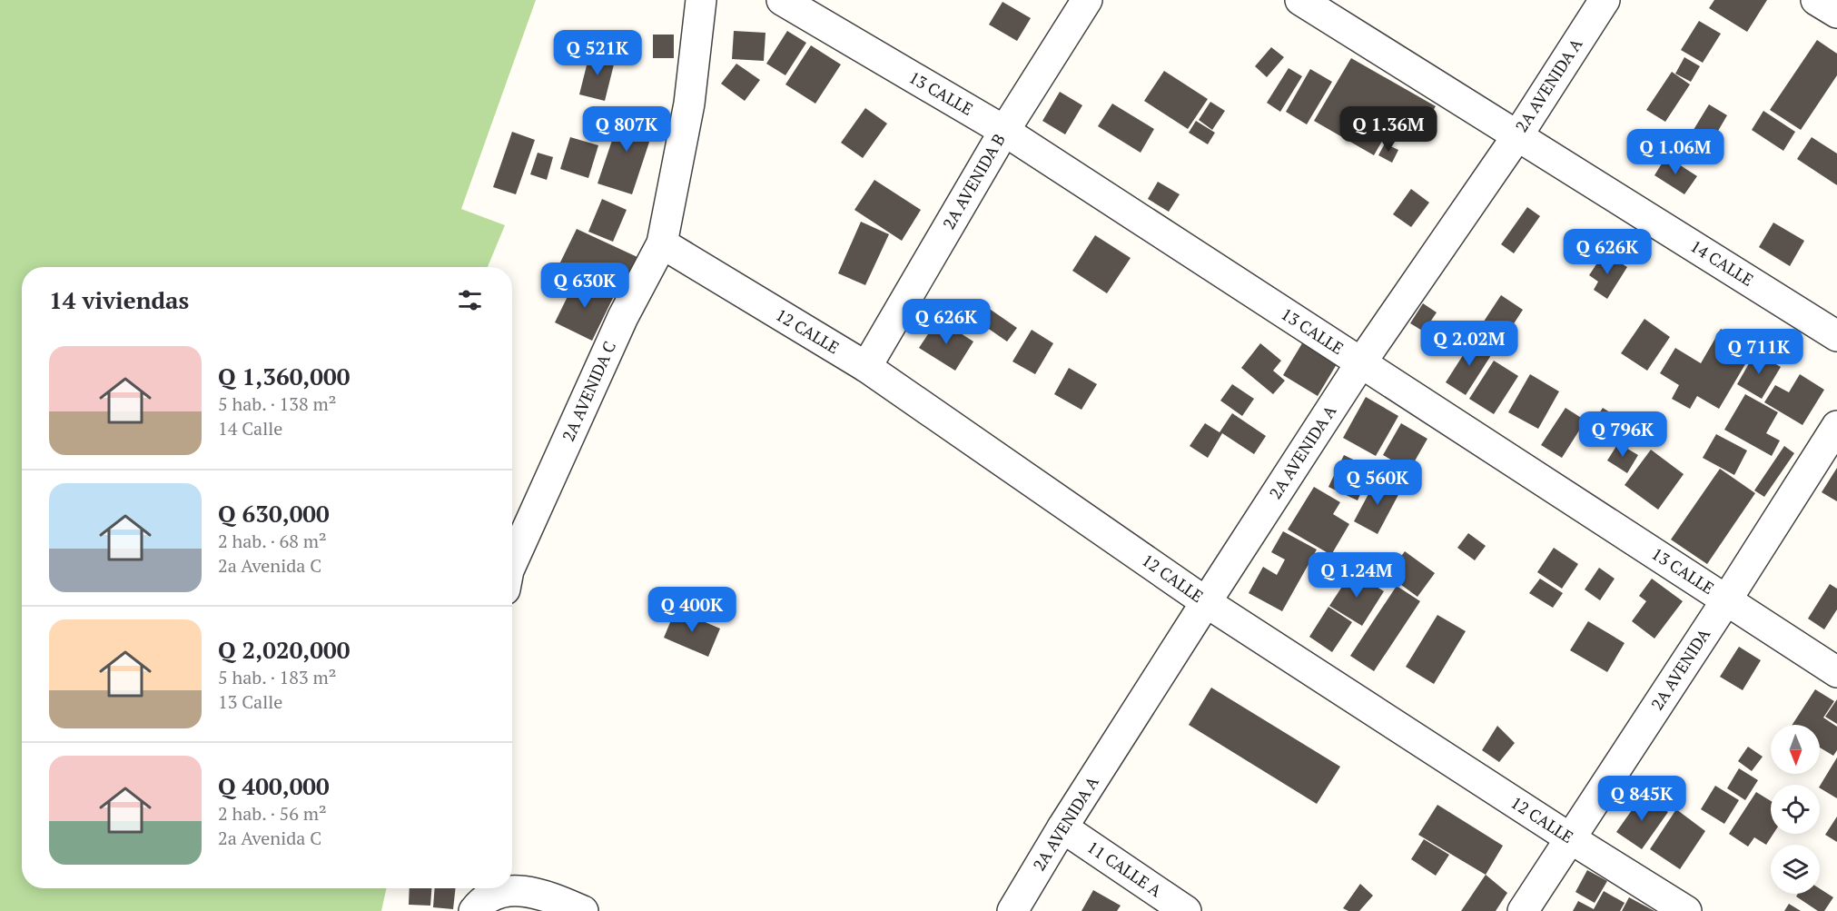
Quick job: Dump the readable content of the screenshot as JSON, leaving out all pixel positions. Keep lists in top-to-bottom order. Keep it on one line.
{"streets":{"street":["2A AVENIDA A","13 CALLE","2A AVENIDA B","14 CALLE","12 CALLE","2A AVENIDA C","2A AVENIDA","11 CALLE A"]},"crossings":[["2A AVENIDA A","13 CALLE"],["2A AVENIDA A","14 CALLE"],["2A AVENIDA A","12 CALLE"],["2A AVENIDA A","11 CALLE A"],["13 CALLE","2A AVENIDA B"],["13 CALLE","2A AVENIDA"],["2A AVENIDA B","12 CALLE"],["12 CALLE","2A AVENIDA C"],["12 CALLE","2A AVENIDA"]],"north":"bottom","page":{"price":["Q 521K","Q 807K","Q 1.36M","Q 1.06M","Q 626K","Q 630K","Q 626K","Q 2.02M","Q 711K","Q 796K","Q 560K","Q 1.24M","Q 400K","Q 845K"],"heading":"14 viviendas","list":[{"name":"Q 1,360,000","note":"5 hab. · 138 m² · 14 Calle"},{"name":"Q 630,000","note":"2 hab. · 68 m² · 2a Avenida C"},{"name":"Q 2,020,000","note":"5 hab. · 183 m² · 13 Calle"},{"name":"Q 400,000","note":"2 hab. · 56 m² · 2a Avenida C"}]}}
